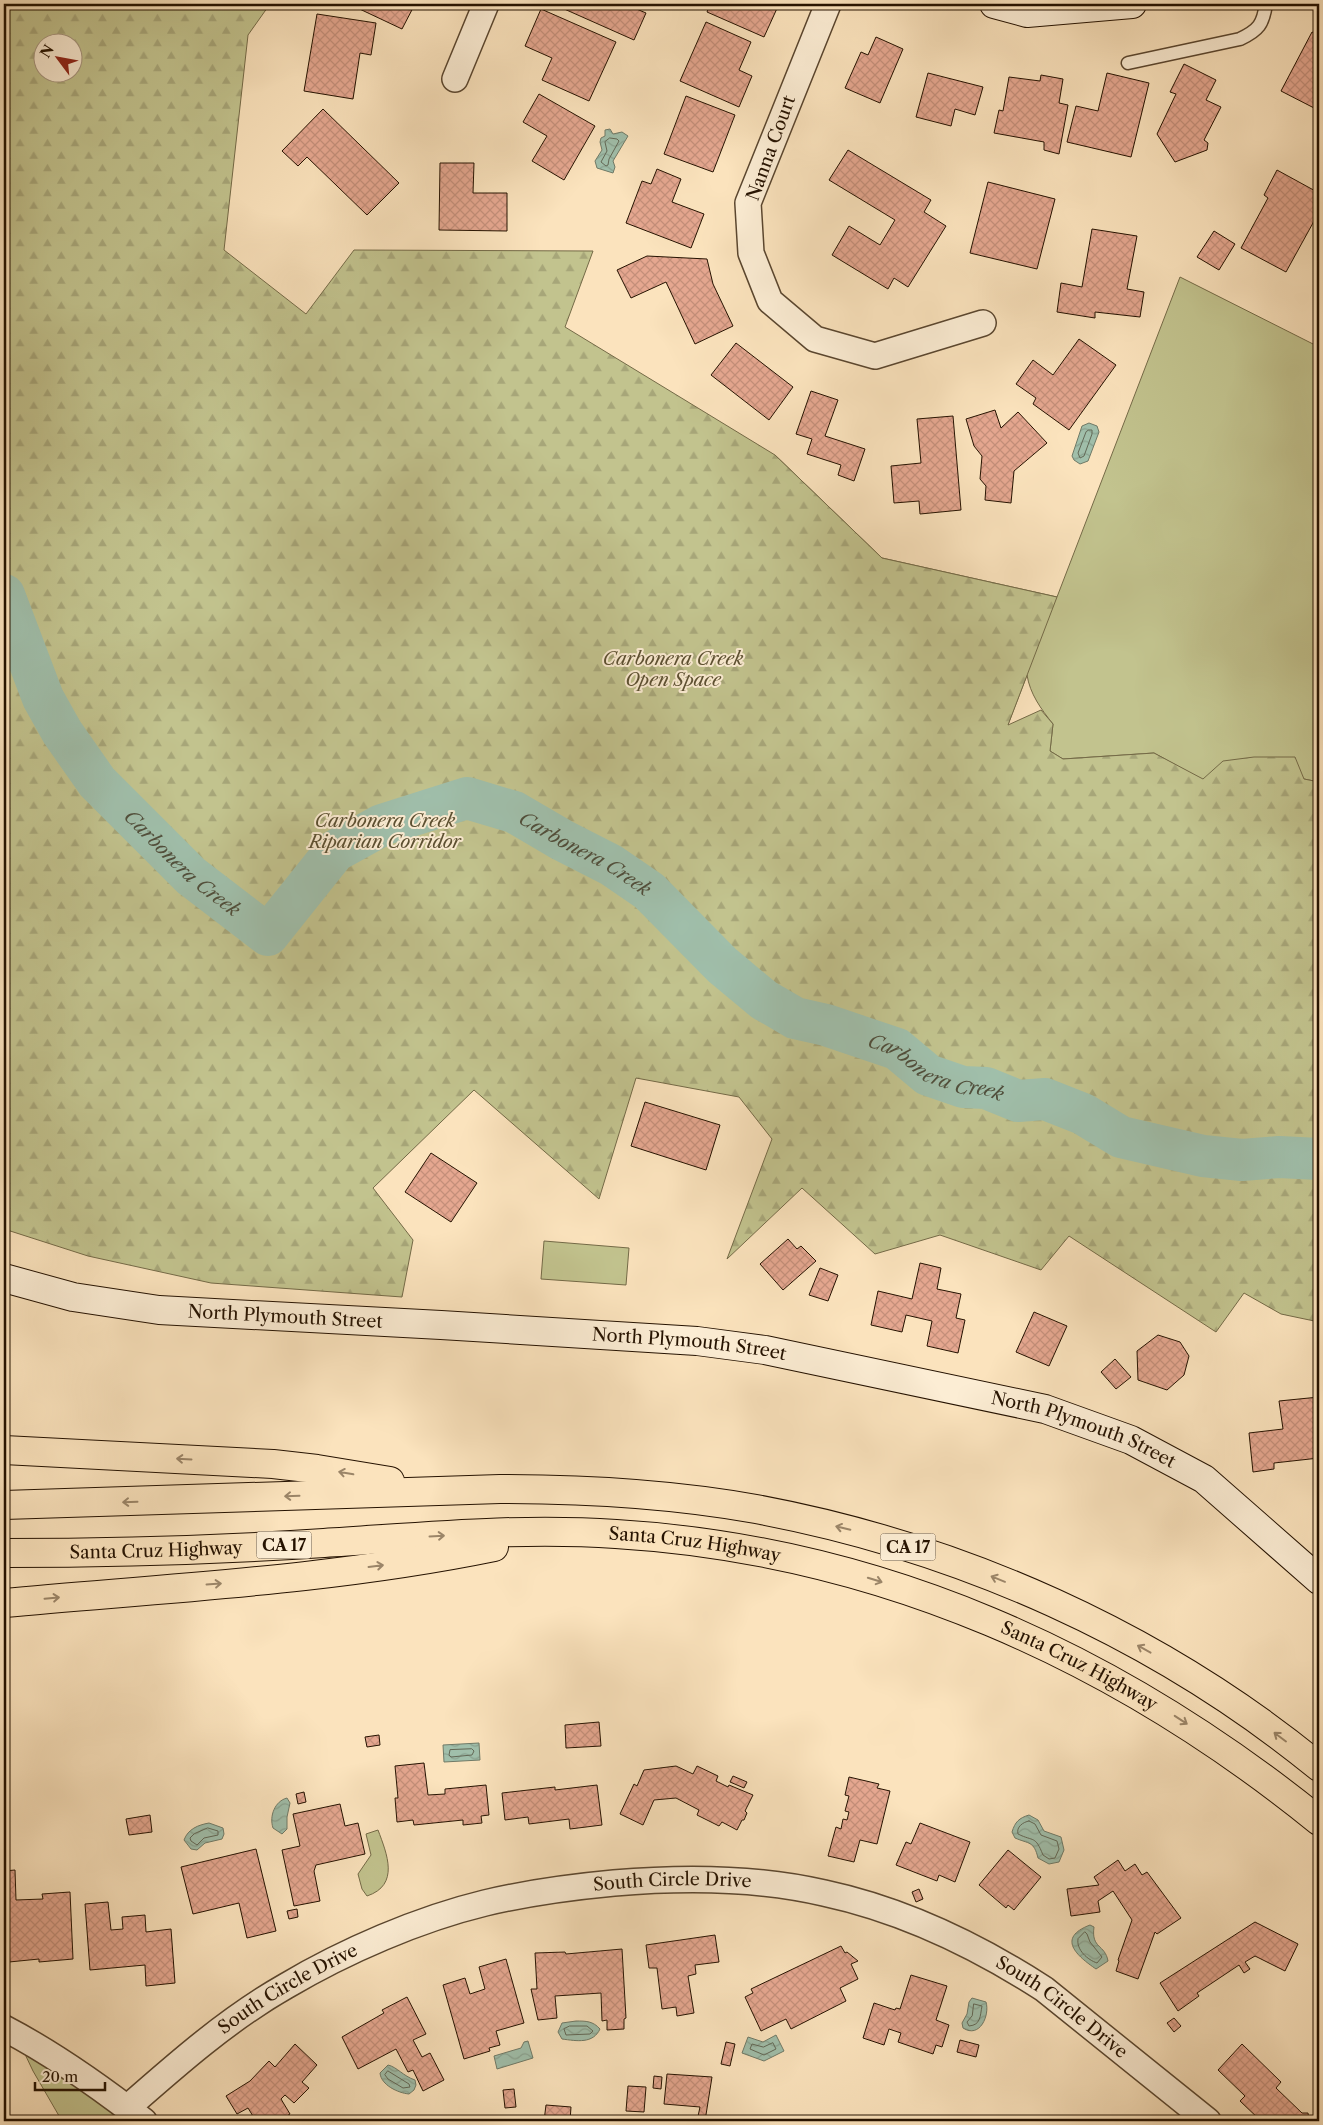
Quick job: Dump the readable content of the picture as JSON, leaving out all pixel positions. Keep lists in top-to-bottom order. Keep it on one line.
{"streets":{"highway":["CA 17","Santa Cruz Highway"],"street":["Nanna Court","North Plymouth Street","South Circle Drive"]},"water":["Carbonera Creek"],"parks":["Carbonera Creek Open Space","Carbonera Creek Riparian Corridor"],"scale_bar":"20 m","north":"top left"}
